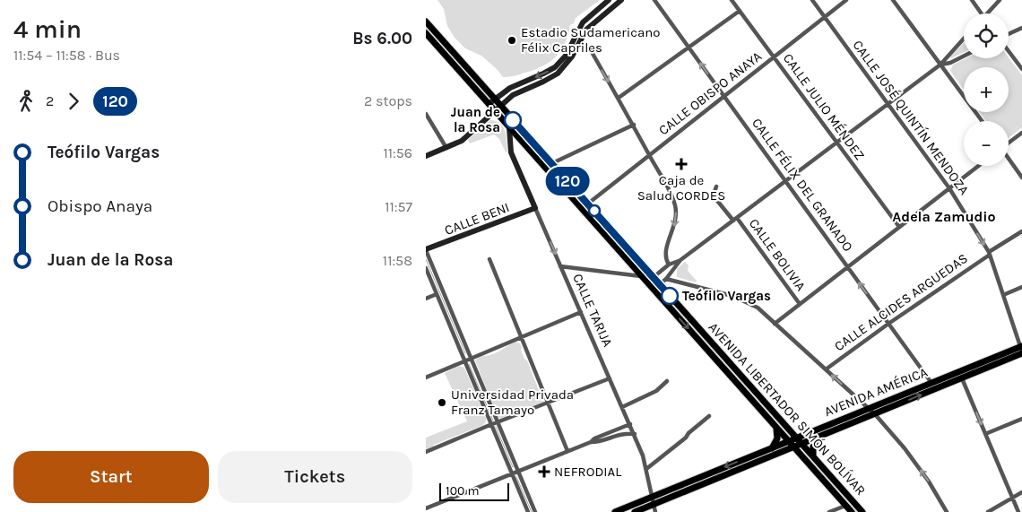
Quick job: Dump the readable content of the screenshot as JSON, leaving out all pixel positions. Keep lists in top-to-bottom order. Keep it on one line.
{"streets":{"main road":["CALLE BENI","CALLE TARIJA","AVENIDA AMÉRICA","AVENIDA LIBERTADOR SIMÓN BOLÍVAR"],"street":["CALLE OBISPO ANAYA","CALLE JULIO MÉNDEZ","CALLE JOSÉ QUINTÍN MENDOZA","CALLE FÉLIX DEL GRANADO","CALLE BOLIVIA","CALLE ALCIDES ARGUEDAS"]},"crossings":[["CALLE OBISPO ANAYA","CALLE JULIO MÉNDEZ"],["CALLE OBISPO ANAYA","CALLE JOSÉ QUINTÍN MENDOZA"],["CALLE OBISPO ANAYA","CALLE FÉLIX DEL GRANADO"],["CALLE OBISPO ANAYA","AVENIDA LIBERTADOR SIMÓN BOLÍVAR"],["CALLE JOSÉ QUINTÍN MENDOZA","CALLE ALCIDES ARGUEDAS"],["CALLE JOSÉ QUINTÍN MENDOZA","AVENIDA AMÉRICA"],["CALLE FÉLIX DEL GRANADO","CALLE ALCIDES ARGUEDAS"],["CALLE FÉLIX DEL GRANADO","AVENIDA AMÉRICA"],["CALLE BENI","CALLE TARIJA"],["CALLE TARIJA","AVENIDA AMÉRICA"],["CALLE TARIJA","AVENIDA LIBERTADOR SIMÓN BOLÍVAR"],["AVENIDA AMÉRICA","AVENIDA LIBERTADOR SIMÓN BOLÍVAR"]],"districts":["Adela Zamudio"],"places":{"other":["Estadio Sudamericano Félix Capriles","Juan de la Rosa","Teófilo Vargas","Universidad Privada Franz Tamayo"],"health":["Caja de Salud CORDES","NEFRODIAL"]},"lines":["bus line 120"],"scale_bar":"100 m","page":{"heading":["4 min","11:54 – 11:58 · Bus","Bs 6.00"],"on_map":"120","map_buttons":["+","−"],"legs":["2","120","2 stops"],"list":[{"name":"Teófilo Vargas","value":"11:56"},{"name":"Obispo Anaya","value":"11:57"},{"name":"Juan de la Rosa","value":"11:58"}],"buttons":["Start","Tickets"],"scale":"100 m"}}
